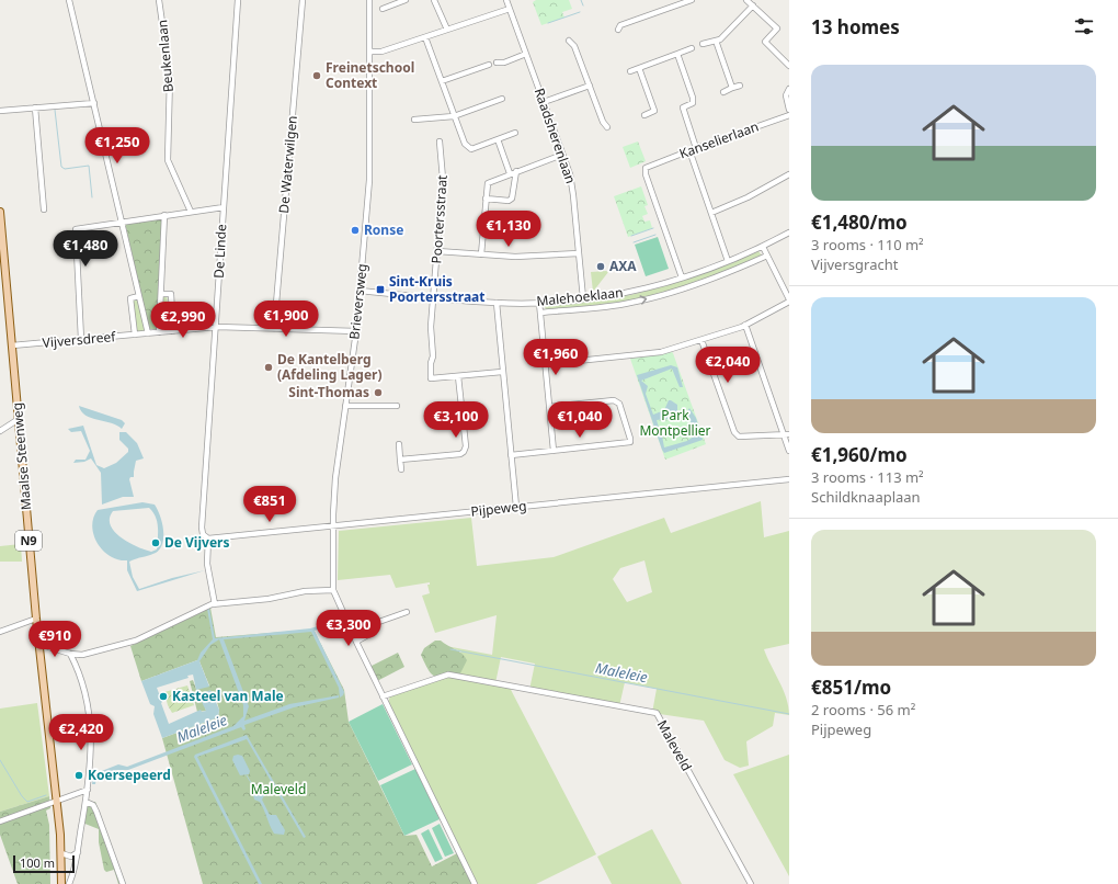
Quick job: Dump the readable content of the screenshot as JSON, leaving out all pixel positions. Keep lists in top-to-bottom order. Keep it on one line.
{"streets":{"main road":["Maalse Steenweg","N9"],"street":["Beukenlaan","Raadsherenlaan","Kanselierlaan","De Waterwilgen","Poortersstraat","De Linde","Malehoeklaan","Brieversweg","Vijversdreef","Pijpeweg","Maleveld"]},"crossings":[["Raadsherenlaan","Malehoeklaan"],["Kanselierlaan","Malehoeklaan"],["De Waterwilgen","Vijversdreef"],["Poortersstraat","Malehoeklaan"],["De Linde","Vijversdreef"],["De Linde","Pijpeweg"],["Malehoeklaan","Brieversweg"],["Brieversweg","Vijversdreef"],["Brieversweg","Pijpeweg"],["Brieversweg","Maleveld"],["Vijversdreef","Maalse Steenweg"]],"water":["Maleleie"],"parks":["Park Montpellier","Maleveld"],"places":{"other":["Freinetschool Context","Ronse","AXA","De Kantelberg (Afdeling Lager)","Sint-Thomas","De Vijvers","Kasteel van Male","Koersepeerd"],"transit":["Sint-Kruis Poortersstraat"]},"scale_bar":"100 m","page":{"heading":"13 homes","list":[{"name":"€1,480/mo","note":"3 rooms · 110 m² · Vijversgracht"},{"name":"€1,960/mo","note":"3 rooms · 113 m² · Schildknaaplaan"},{"name":"€851/mo","note":"2 rooms · 56 m² · Pijpeweg"}],"price":["€1,250","€1,130","€1,480","€1,900","€2,990","€1,960","€2,040","€3,100","€1,040","€851","€3,300","€910","€2,420"],"scale":"100 m"}}
